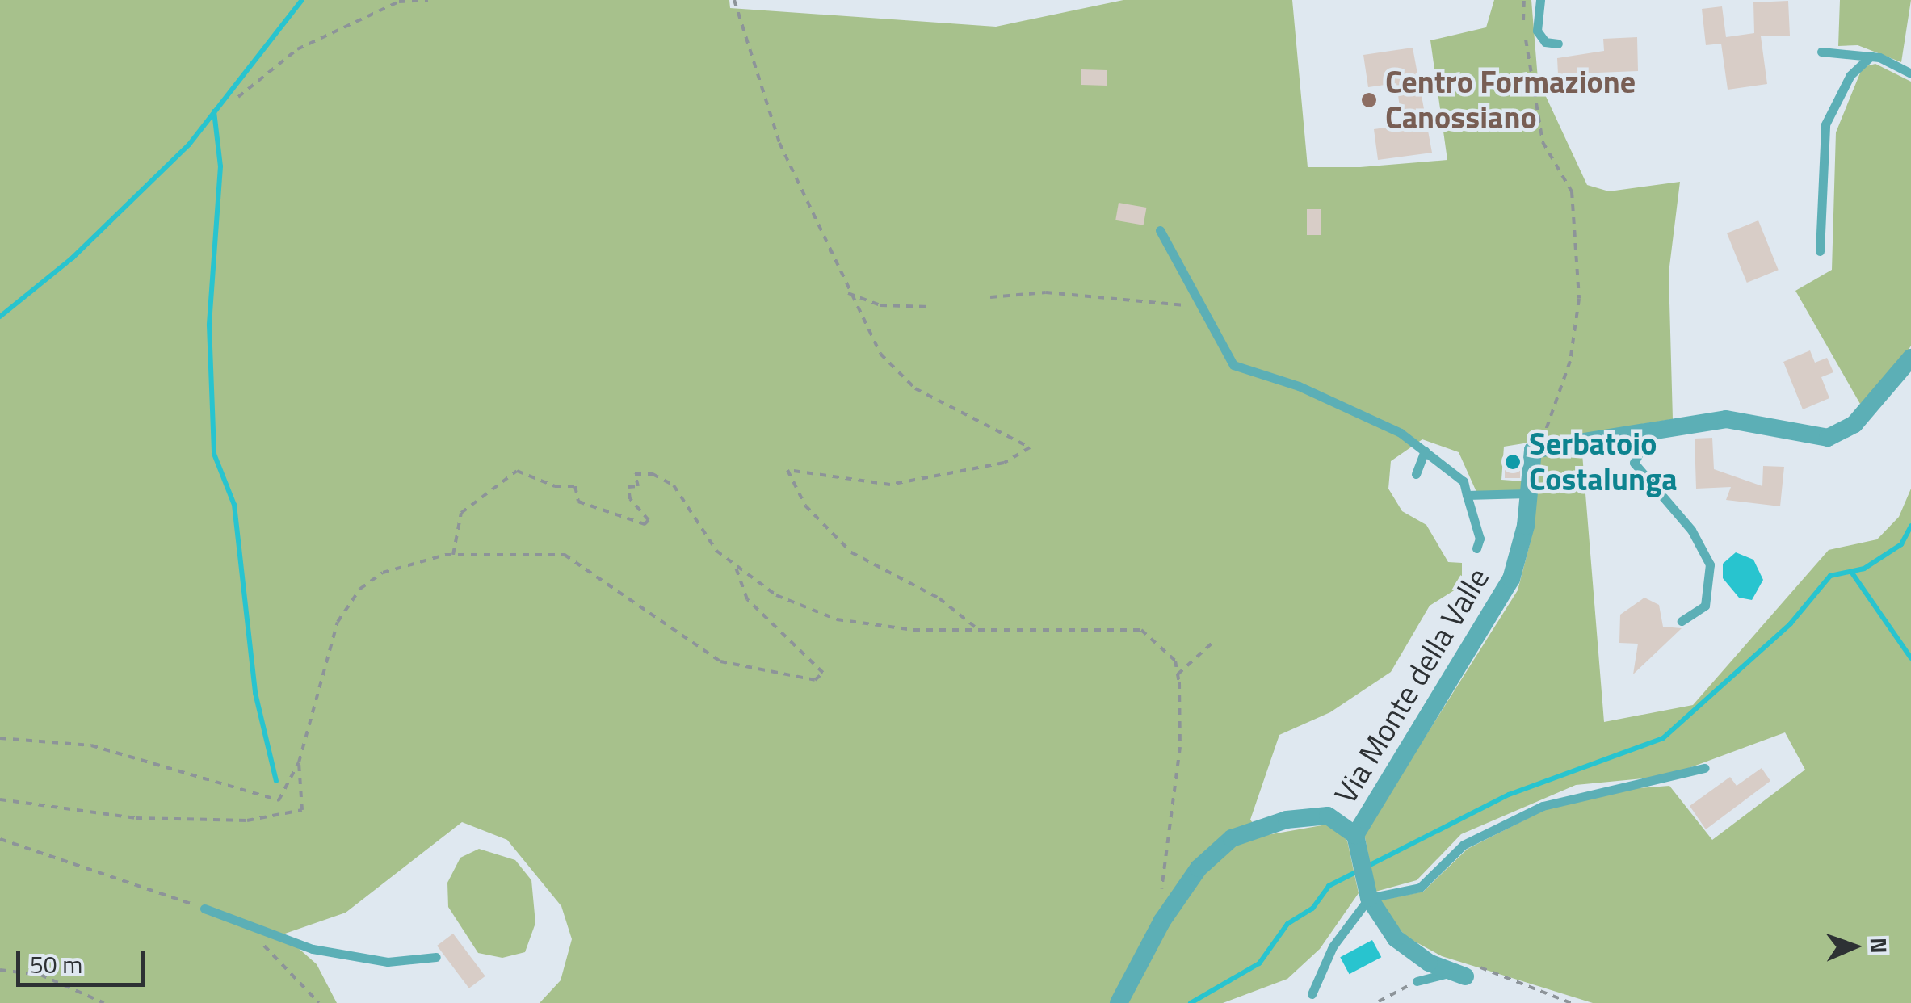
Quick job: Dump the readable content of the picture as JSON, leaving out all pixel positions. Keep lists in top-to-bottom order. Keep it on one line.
{"streets":{"street":["Via Monte della Valle"]},"places":["Centro Formazione Canossiano","Serbatoio Costalunga"],"scale_bar":"50 m","north":"right"}
